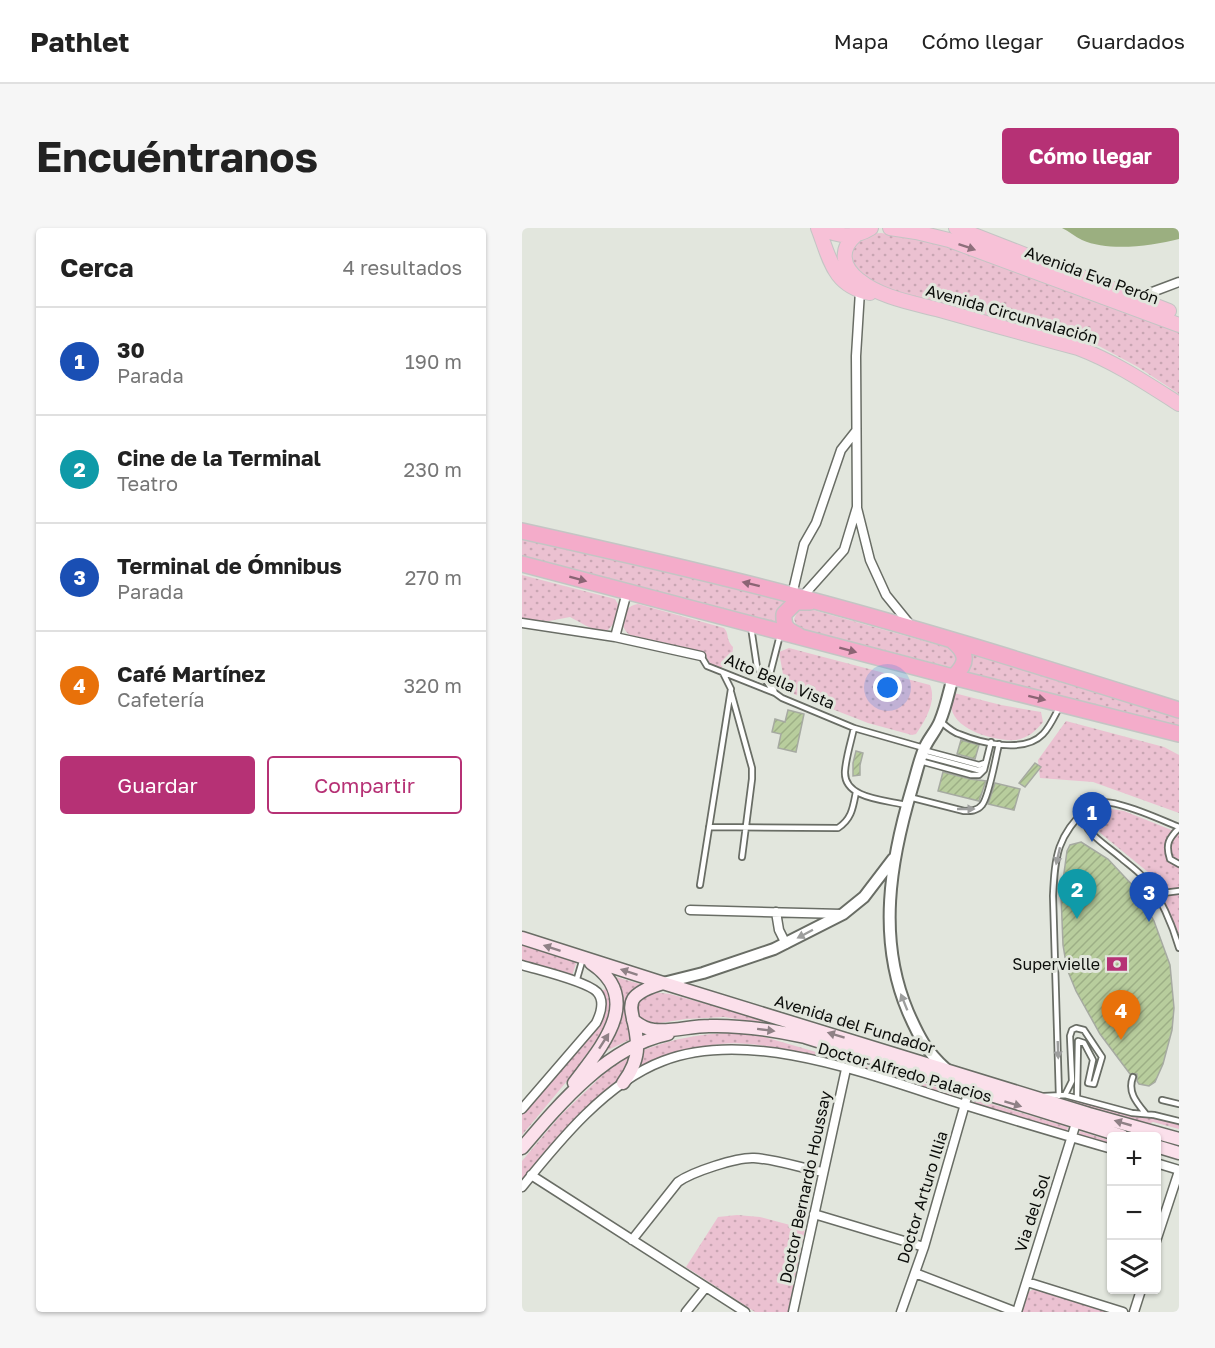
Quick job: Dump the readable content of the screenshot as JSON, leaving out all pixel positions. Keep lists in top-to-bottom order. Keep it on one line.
{"streets":{"main road":["Avenida Eva Perón","Avenida Circunvalación","Avenida del Fundador"],"street":["Alto Bella Vista","Doctor Alfredo Palacios","Doctor Bernardo Houssay","Doctor Arturo Illia","Via del Sol"]},"crossings":[["Avenida del Fundador","Doctor Arturo Illia"],["Avenida del Fundador","Via del Sol"],["Doctor Alfredo Palacios","Doctor Bernardo Houssay"],["Doctor Alfredo Palacios","Doctor Arturo Illia"],["Doctor Alfredo Palacios","Via del Sol"]],"places":{"bank":["Supervielle"]},"page":{"header":"Pathlet","nav":["Mapa","Cómo llegar","Guardados"],"buttons":["Cómo llegar",["Guardar","Compartir"]],"title":"Encuéntranos","heading":["Cerca","4 resultados"],"list":[{"mark":"1","name":"30","note":"Parada","value":"190 m"},{"mark":"2","name":"Cine de la Terminal","note":"Teatro","value":"230 m"},{"mark":"3","name":"Terminal de Ómnibus","note":"Parada","value":"270 m"},{"mark":"4","name":"Café Martínez","note":"Cafetería","value":"320 m"}],"pins":["1","2","3","4"],"map_buttons":["+","−"]}}
